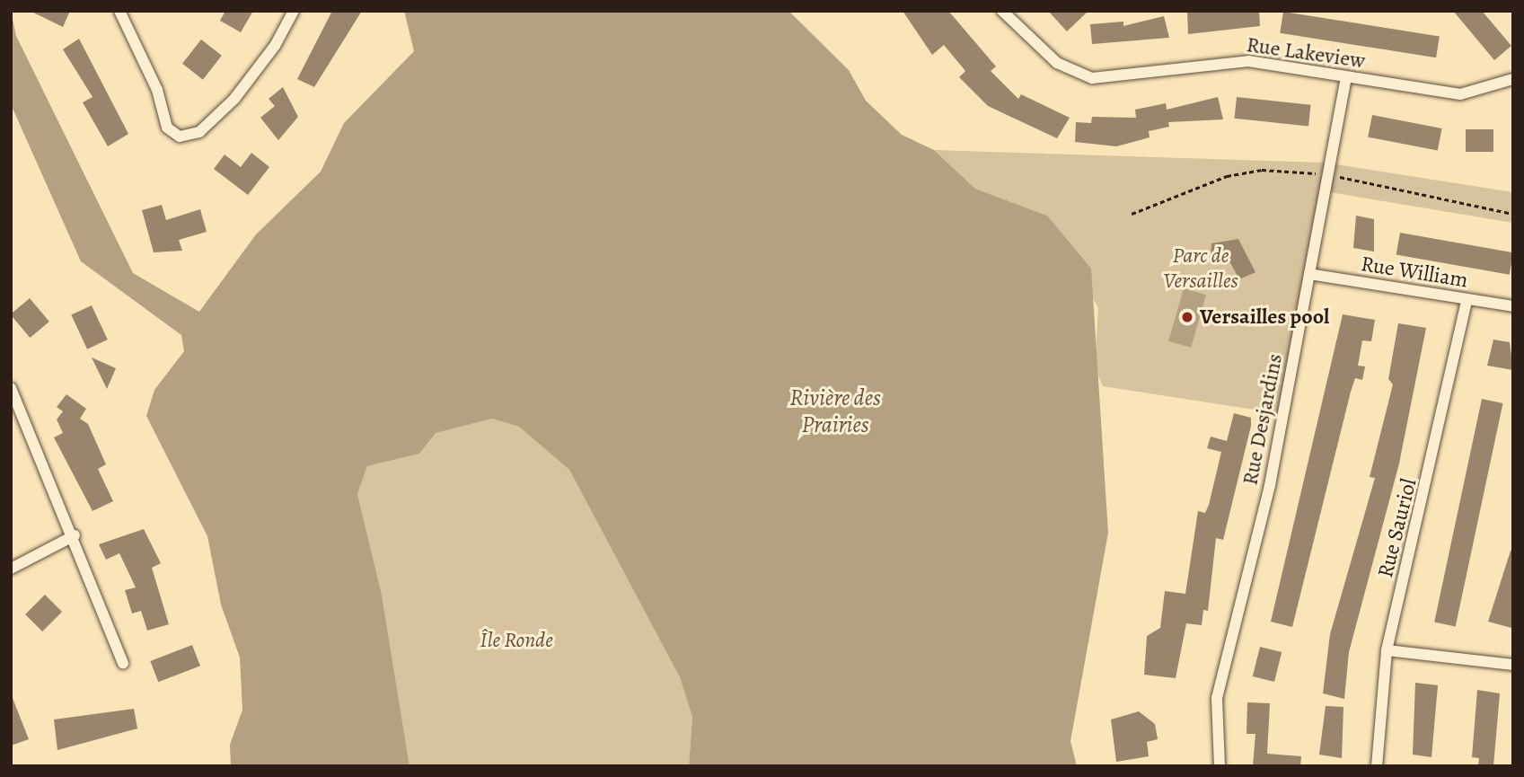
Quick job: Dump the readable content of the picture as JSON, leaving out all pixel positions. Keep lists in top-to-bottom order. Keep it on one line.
{"streets":{"street":["Rue Lakeview","Rue William","Rue Desjardins","Rue Sauriol"]},"crossings":[["Rue Lakeview","Rue Desjardins"],["Rue William","Rue Desjardins"],["Rue William","Rue Sauriol"]],"water":["Rivière des Prairies"],"parks":["Parc de Versailles","Île Ronde"],"places":["Versailles pool"]}
